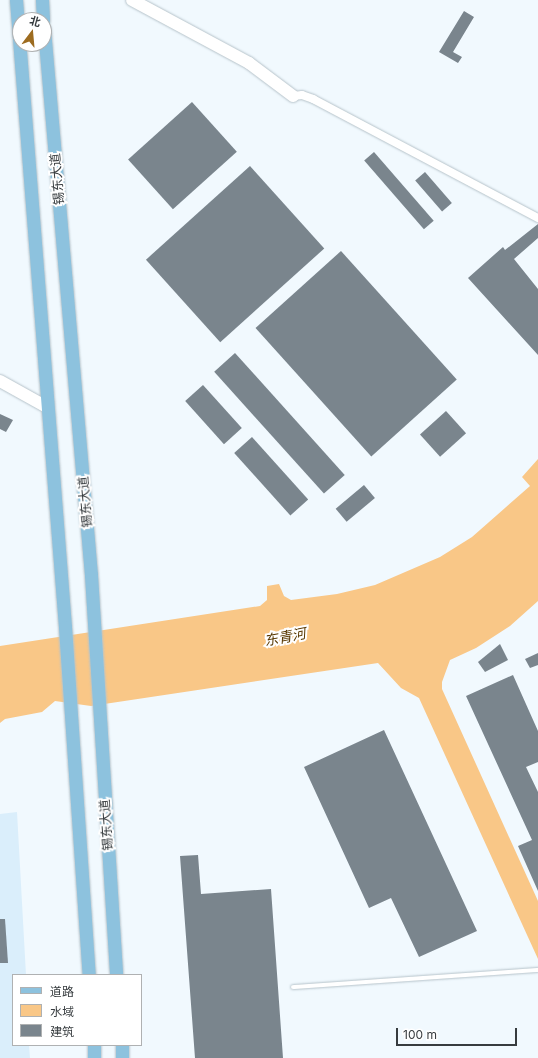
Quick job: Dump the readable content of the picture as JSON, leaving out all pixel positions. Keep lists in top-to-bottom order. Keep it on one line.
{"streets":{"main road":["锡东大道"]},"water":["东青河"],"legend":["道路","水域","建筑"],"scale_bar":"100 m","north":"top"}
